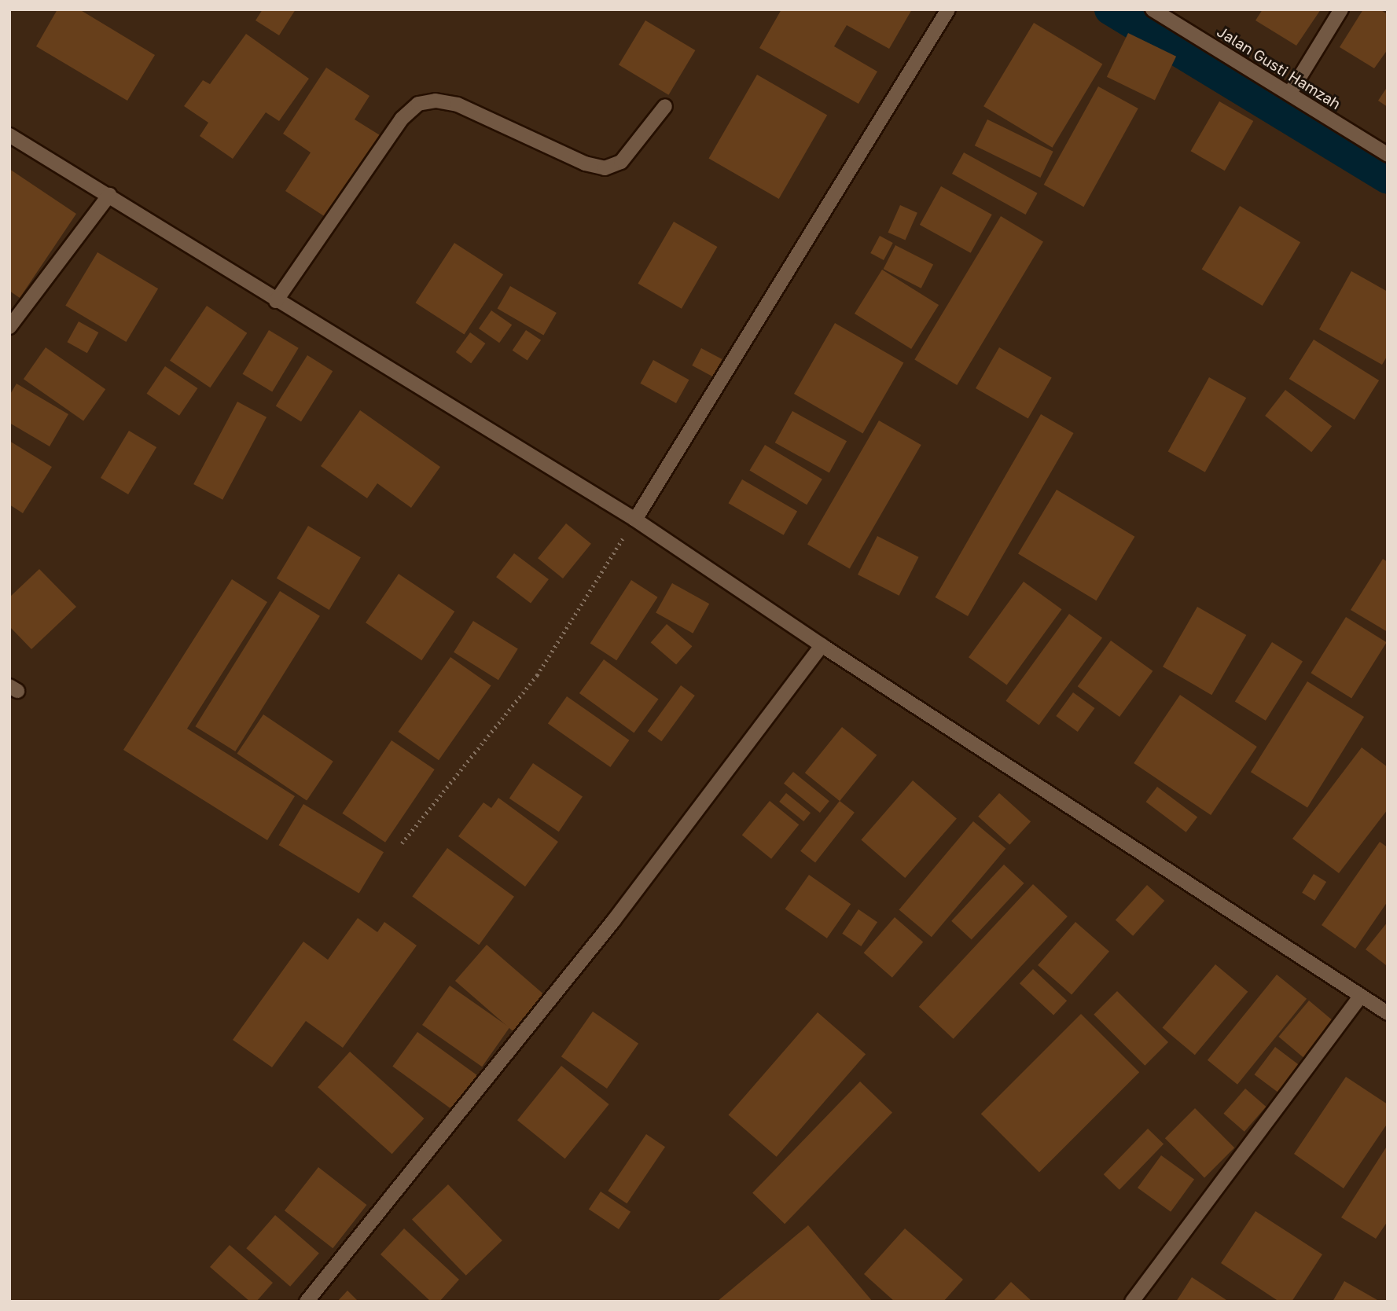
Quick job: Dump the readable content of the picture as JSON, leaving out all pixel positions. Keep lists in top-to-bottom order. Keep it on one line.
{"streets":{"street":["Jalan Gusti Hamzah"]}}
